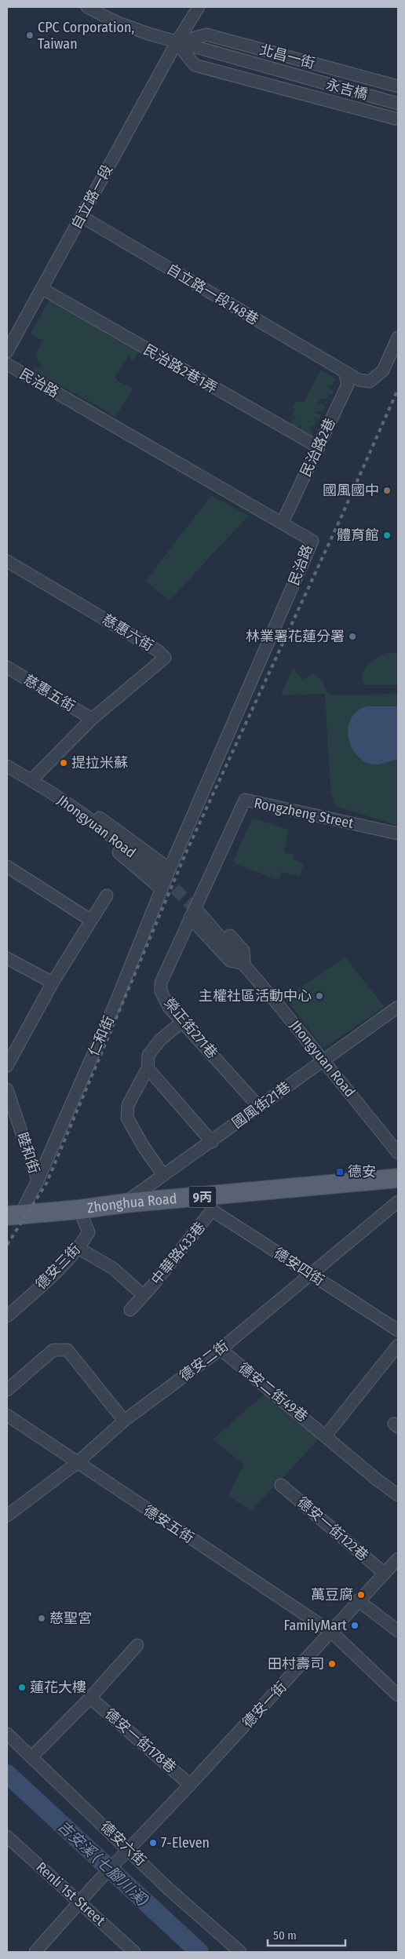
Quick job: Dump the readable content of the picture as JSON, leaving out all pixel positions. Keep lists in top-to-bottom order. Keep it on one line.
{"streets":{"main road":["9丙","Zhonghua Road"],"street":["北昌一街","永吉橋","自立路一段","自立路一段148巷","民治路2巷1弄","民治路","民治路2巷","慈惠六街","慈惠五街","Rongzheng Street","Jhongyuan Road","榮正街271巷","仁和街","國風街21巷","睦和街","中華路433巷","德安三街","德安四街","德安二街","德安二街49巷","德安五街","德安一街122巷","德安一街","德安一街178巷","德安六街","Renli 1st Street"]},"crossings":[["北昌一街","永吉橋"],["北昌一街","自立路一段"],["永吉橋","自立路一段"],["自立路一段","自立路一段148巷"],["自立路一段","民治路2巷1弄"],["自立路一段148巷","民治路2巷"],["民治路2巷1弄","民治路2巷"],["民治路","民治路2巷"],["民治路","Jhongyuan Road"],["民治路","仁和街"],["慈惠六街","慈惠五街"],["Rongzheng Street","Jhongyuan Road"],["Rongzheng Street","榮正街271巷"],["Jhongyuan Road","榮正街271巷"],["Jhongyuan Road","仁和街"],["Jhongyuan Road","國風街21巷"],["榮正街271巷","國風街21巷"],["仁和街","睦和街"],["國風街21巷","Zhonghua Road"],["睦和街","Zhonghua Road"],["Zhonghua Road","中華路433巷"],["Zhonghua Road","德安三街"],["Zhonghua Road","德安四街"],["中華路433巷","德安三街"],["中華路433巷","德安四街"],["德安四街","德安二街"],["德安二街","德安二街49巷"],["德安二街","德安五街"],["德安五街","德安一街"],["德安一街122巷","德安一街"],["德安一街","德安一街178巷"],["德安一街","德安六街"],["德安一街","Renli 1st Street"]],"water":["吉安溪 (七腳川溪)"],"places":{"other":["CPC Corporation, Taiwan","國風國中","體育館","林業署花蓮分署","提拉米蘇","主權社區活動中心","萬豆腐","慈聖宮","FamilyMart","田村壽司","蓮花大樓","7-Eleven"],"transit":["德安"]},"scale_bar":"50 m"}
